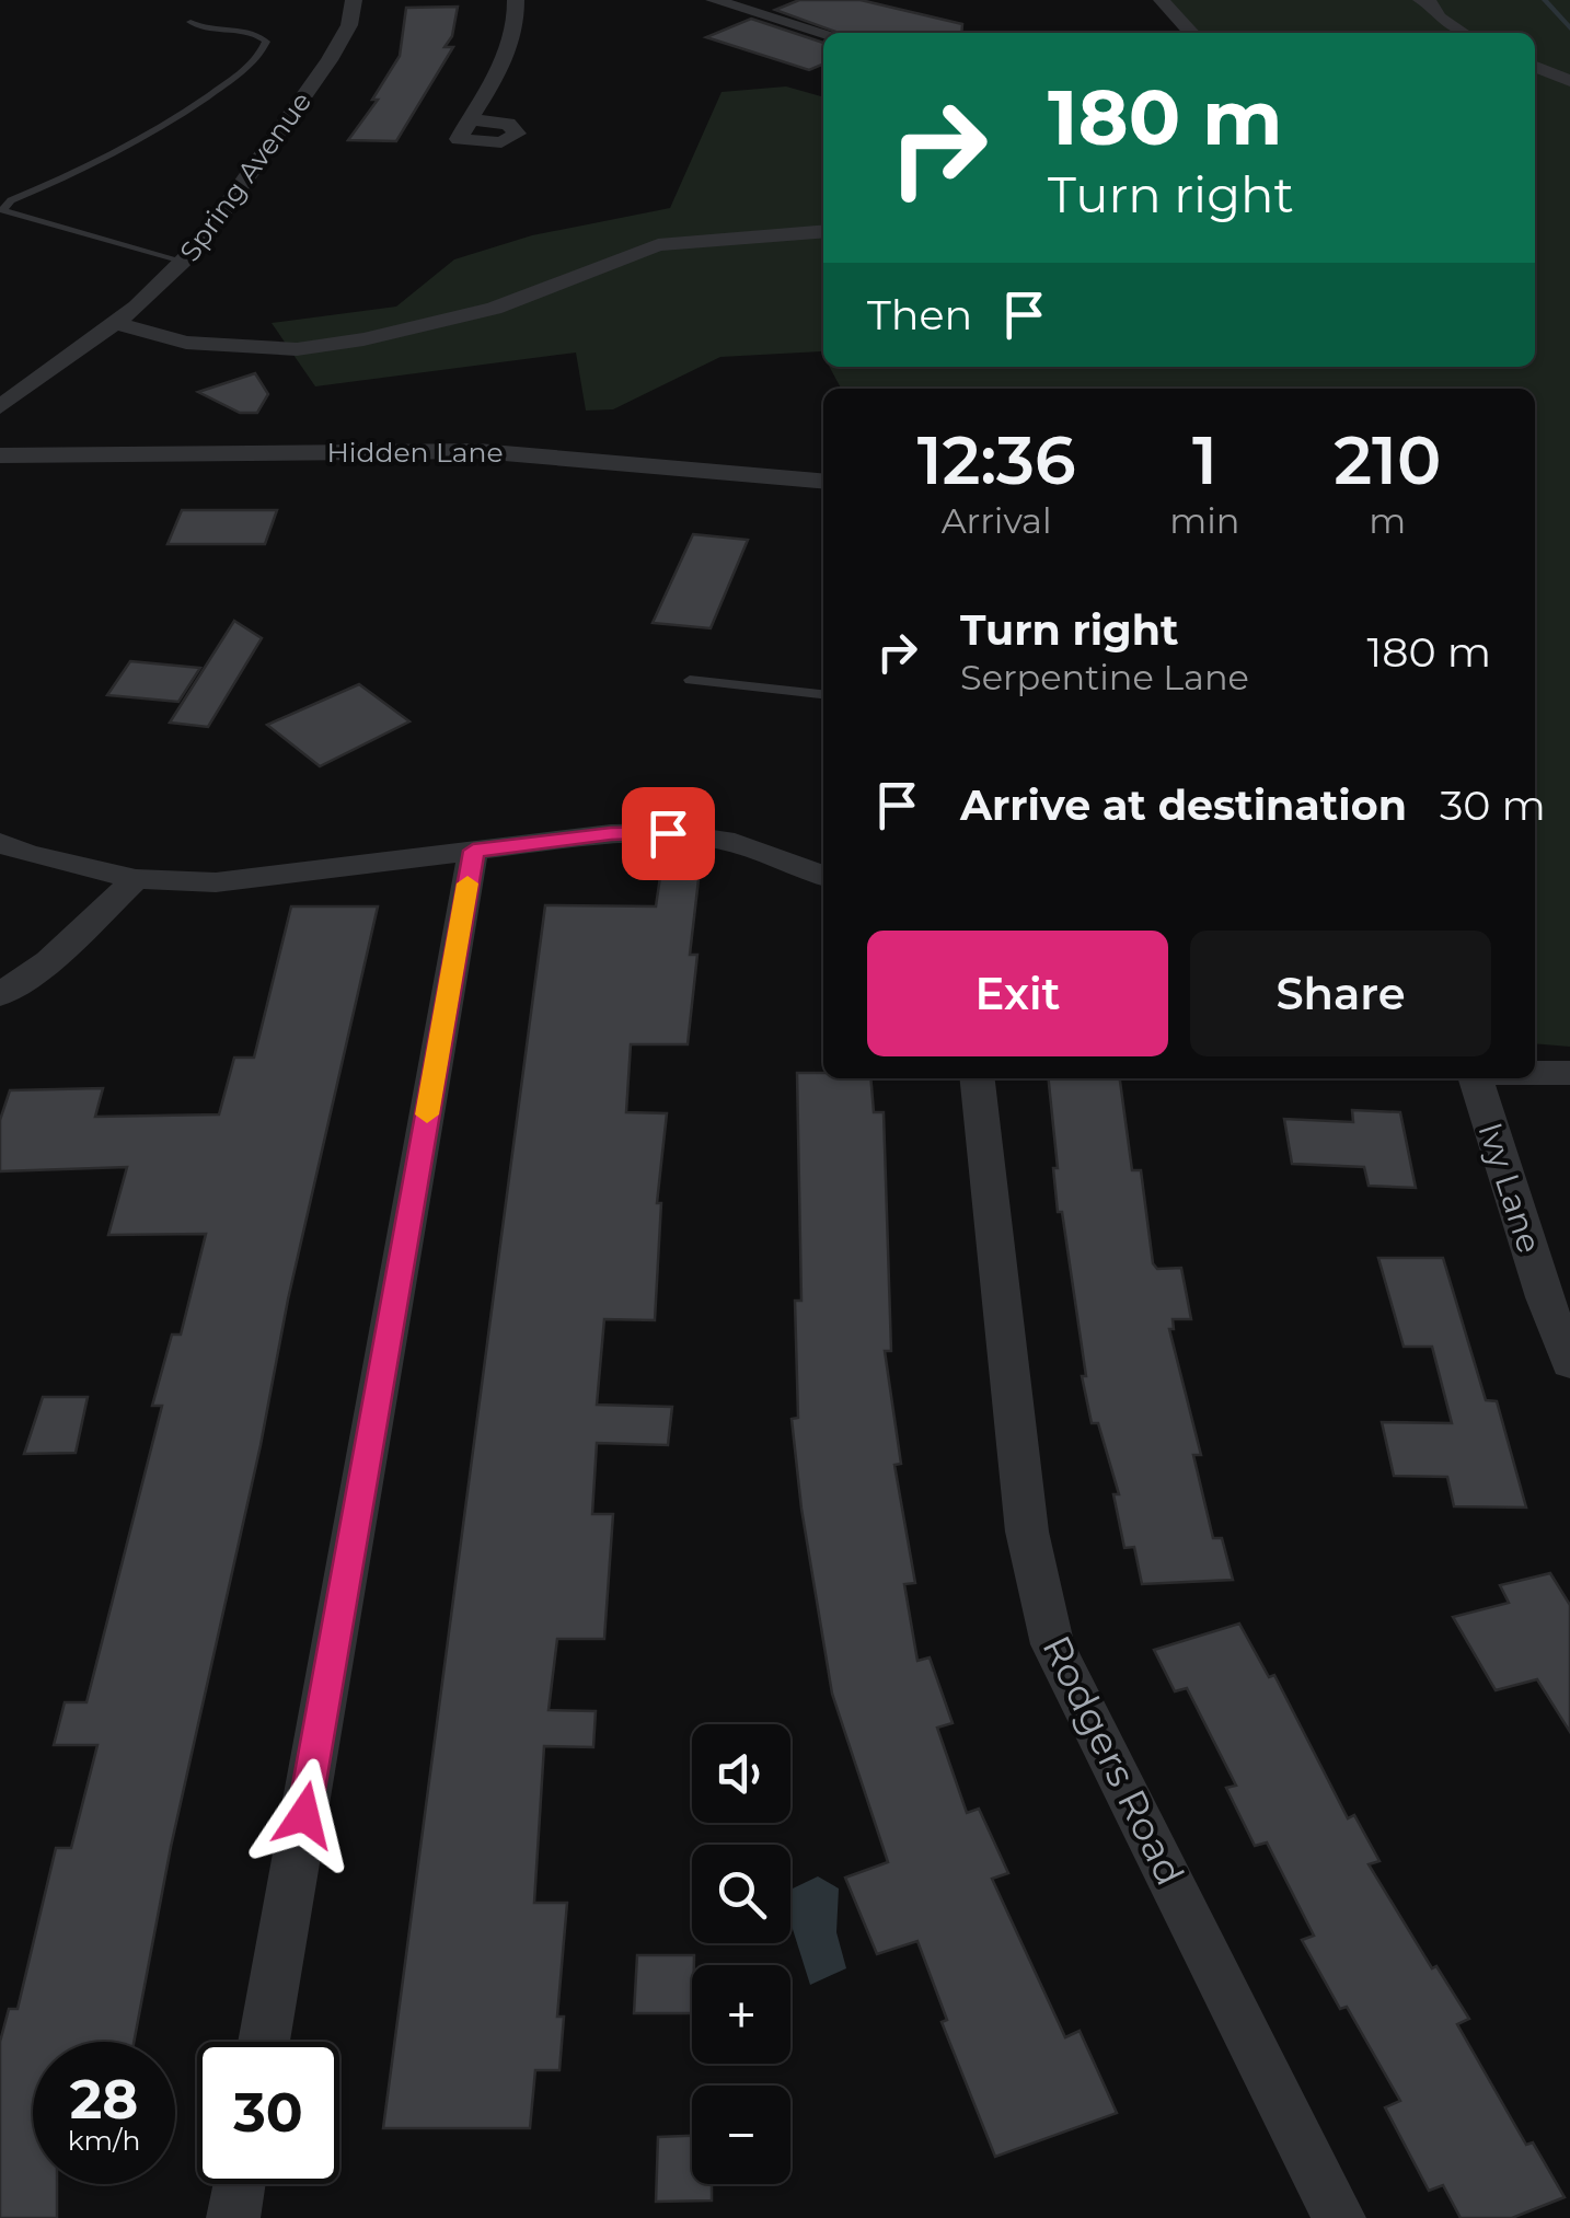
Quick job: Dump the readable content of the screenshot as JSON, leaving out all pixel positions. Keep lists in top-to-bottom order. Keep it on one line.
{"streets":{"street":["Spring Avenue","Hidden Lane","Ivy Lane","Rodgers Road"]},"page":{"turn":["180 m","Turn right"],"then":"Then","eta":["12:36","Arrival","1","min","210","m"],"list":[{"name":"Turn right","note":"Serpentine Lane","value":"180 m"},{"name":"Arrive at destination","value":"30 m"}],"buttons":["Exit","Share"],"map_buttons":["+","−"],"speed":"28 km/h","limit":"30"}}
